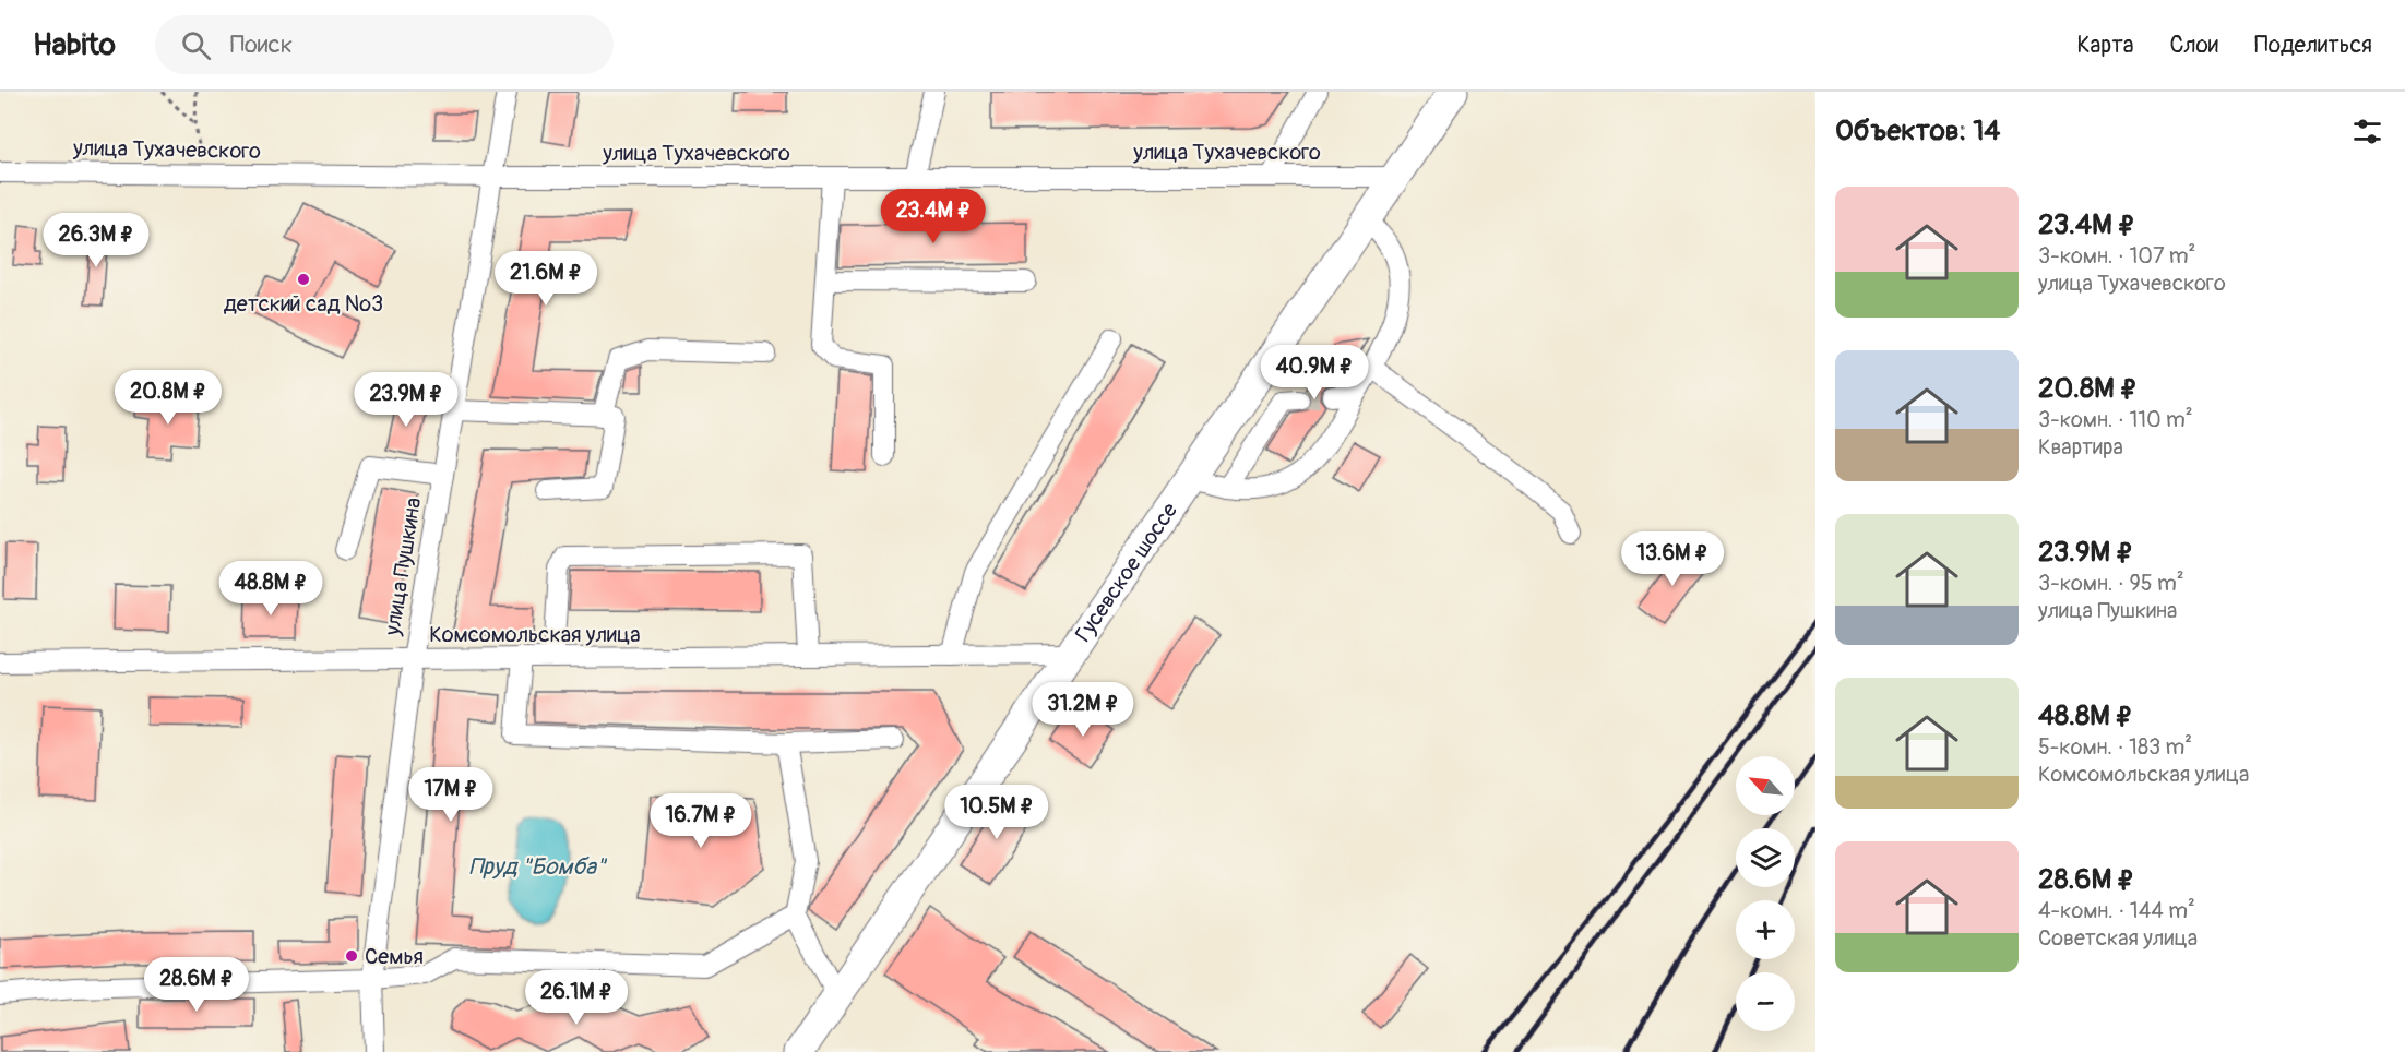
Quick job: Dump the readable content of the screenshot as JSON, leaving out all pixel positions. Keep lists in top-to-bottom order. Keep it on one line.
{"streets":{"highway":["Гусевское шоссе"],"street":["улица Тухачевского","улица Пушкина","Комсомольская улица"]},"crossings":[["улица Тухачевского","улица Пушкина"],["улица Тухачевского","Гусевское шоссе"],["улица Пушкина","Комсомольская улица"],["Гусевское шоссе","Комсомольская улица"]],"water":["Пруд \"Бомба\""],"places":["детский сад №3","Семья"],"north":"top left","page":{"header":"Habito","search":"Поиск","nav":["Карта","Слои","Поделиться"],"heading":"Объектов: 14","list":[{"name":"23.4M ₽","note":"3-комн. · 107 m² · улица Тухачевского"},{"name":"20.8M ₽","note":"3-комн. · 110 m² · Квартира"},{"name":"23.9M ₽","note":"3-комн. · 95 m² · улица Пушкина"},{"name":"48.8M ₽","note":"5-комн. · 183 m² · Комсомольская улица"},{"name":"28.6M ₽","note":"4-комн. · 144 m² · Советская улица"}],"price":["23.4M ₽","26.3M ₽","21.6M ₽","40.9M ₽","20.8M ₽","23.9M ₽","13.6M ₽","48.8M ₽","31.2M ₽","17M ₽","10.5M ₽","16.7M ₽","28.6M ₽","26.1M ₽"],"map_buttons":["+","−"]}}
